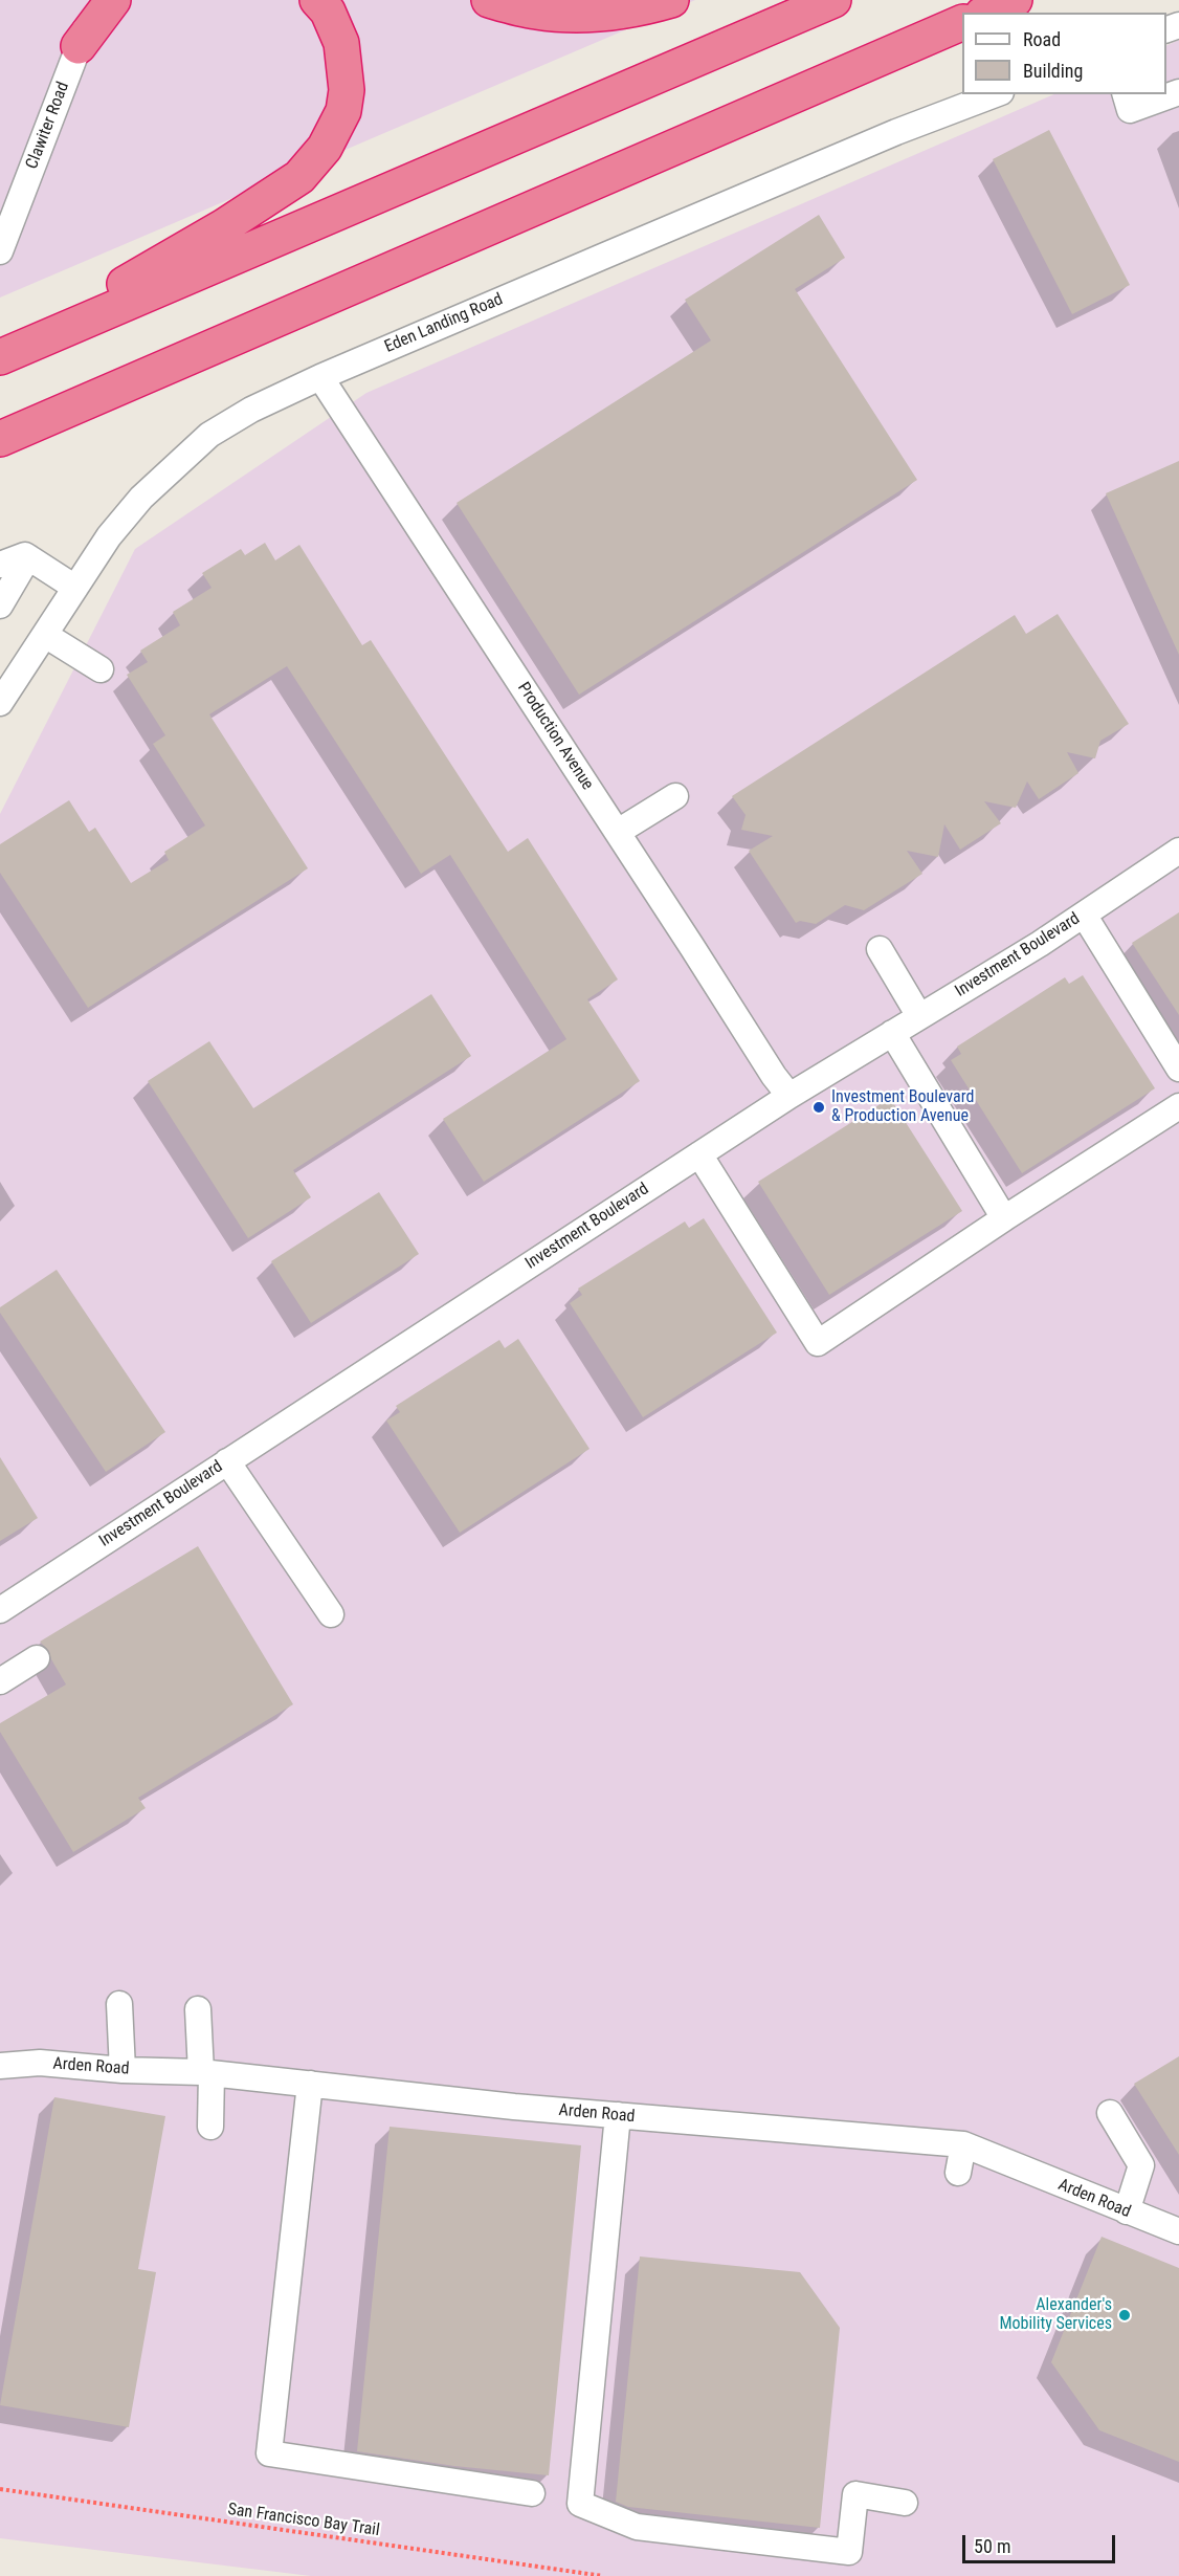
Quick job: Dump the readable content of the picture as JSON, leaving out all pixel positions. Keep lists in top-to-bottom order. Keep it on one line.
{"streets":{"street":["Clawiter Road","Eden Landing Road","Production Avenue","Investment Boulevard","Arden Road"],"path":["San Francisco Bay Trail"]},"crossings":[["Eden Landing Road","Production Avenue"],["Production Avenue","Investment Boulevard"]],"places":["Investment Boulevard & Production Avenue","Alexander's Mobility Services"],"legend":["Road","Building"],"scale_bar":"50 m"}
